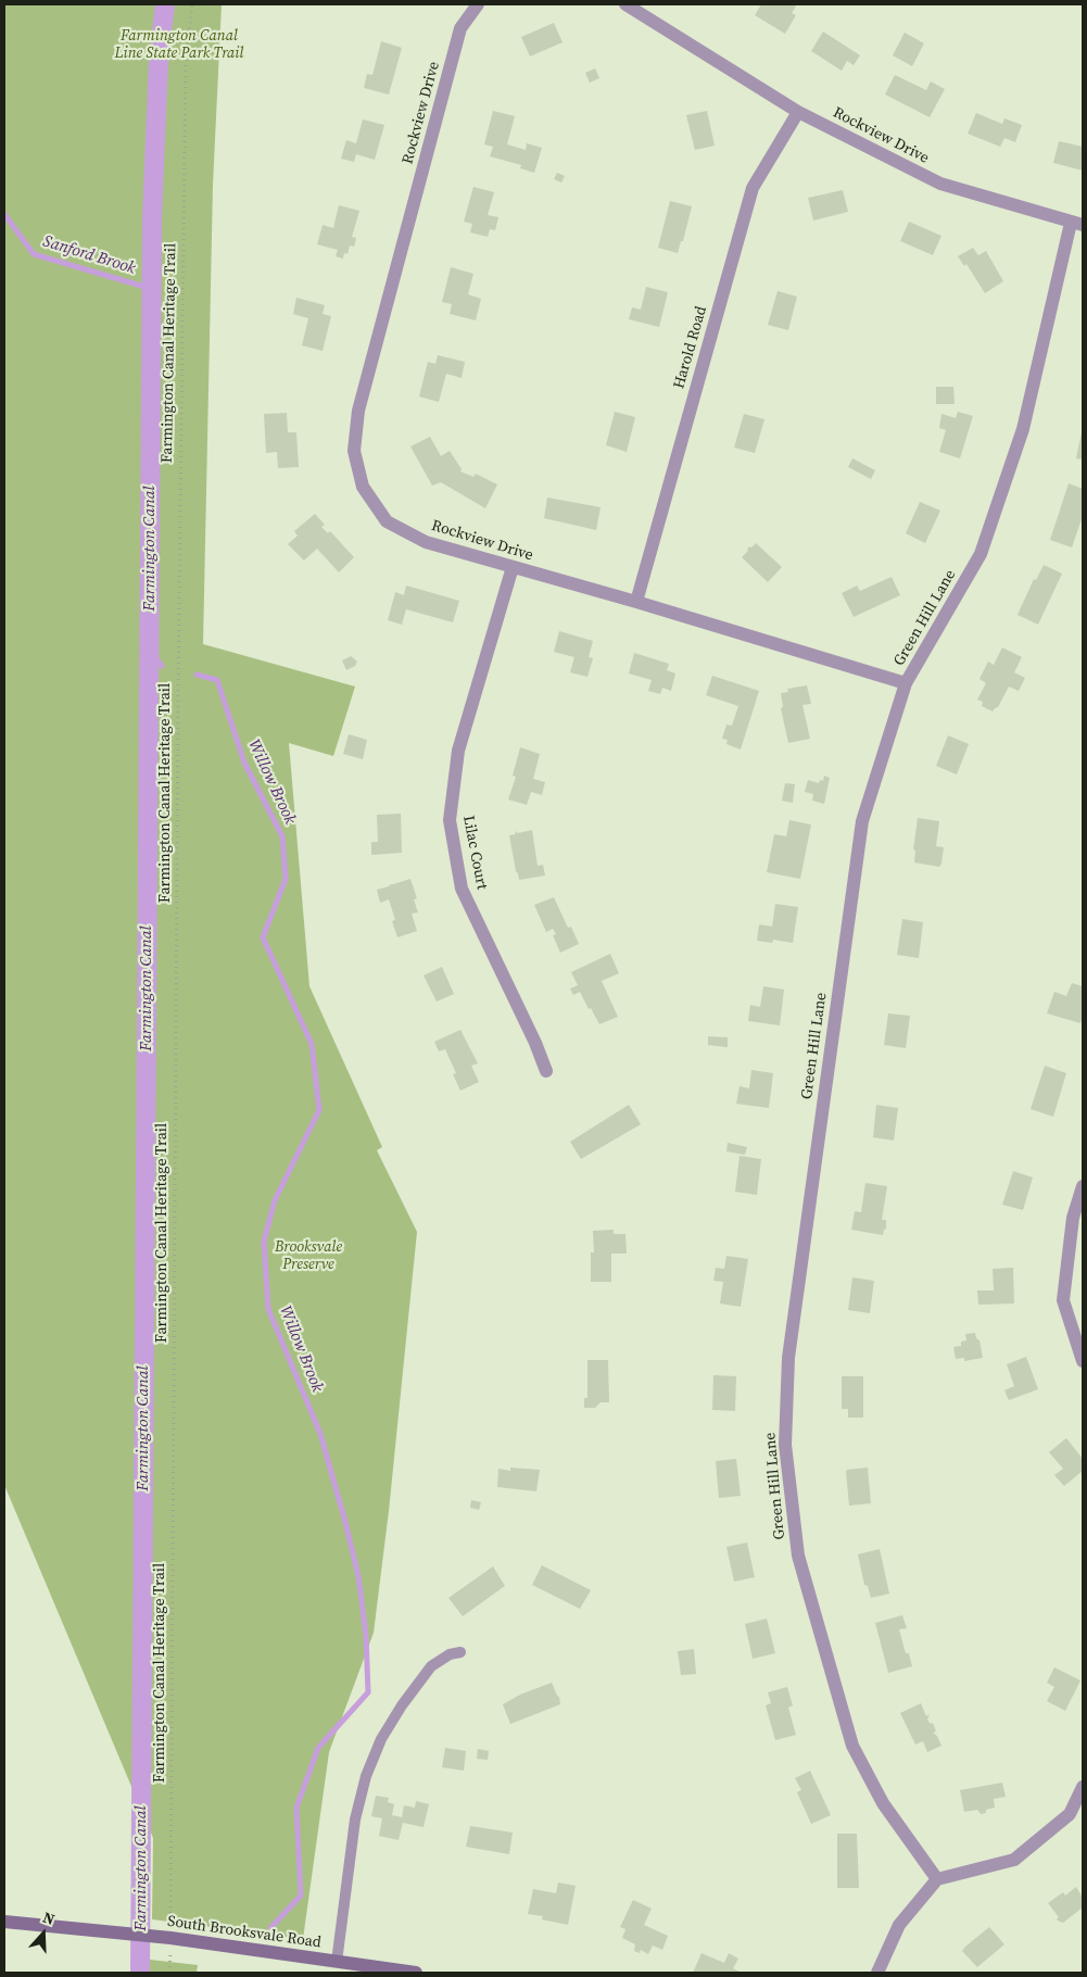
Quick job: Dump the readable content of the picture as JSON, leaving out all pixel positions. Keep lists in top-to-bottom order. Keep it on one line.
{"streets":{"street":["Rockview Drive","Harold Road","Green Hill Lane","Lilac Court","South Brooksvale Road"],"path":["Farmington Canal Heritage Trail"]},"crossings":[["Rockview Drive","Harold Road"],["Rockview Drive","Green Hill Lane"],["Rockview Drive","Lilac Court"],["Farmington Canal Heritage Trail","South Brooksvale Road"]],"water":["Sanford Brook","Farmington Canal","Willow Brook"],"parks":["Farmington Canal Line State Park Trail","Brooksvale Preserve"],"north":"top"}
